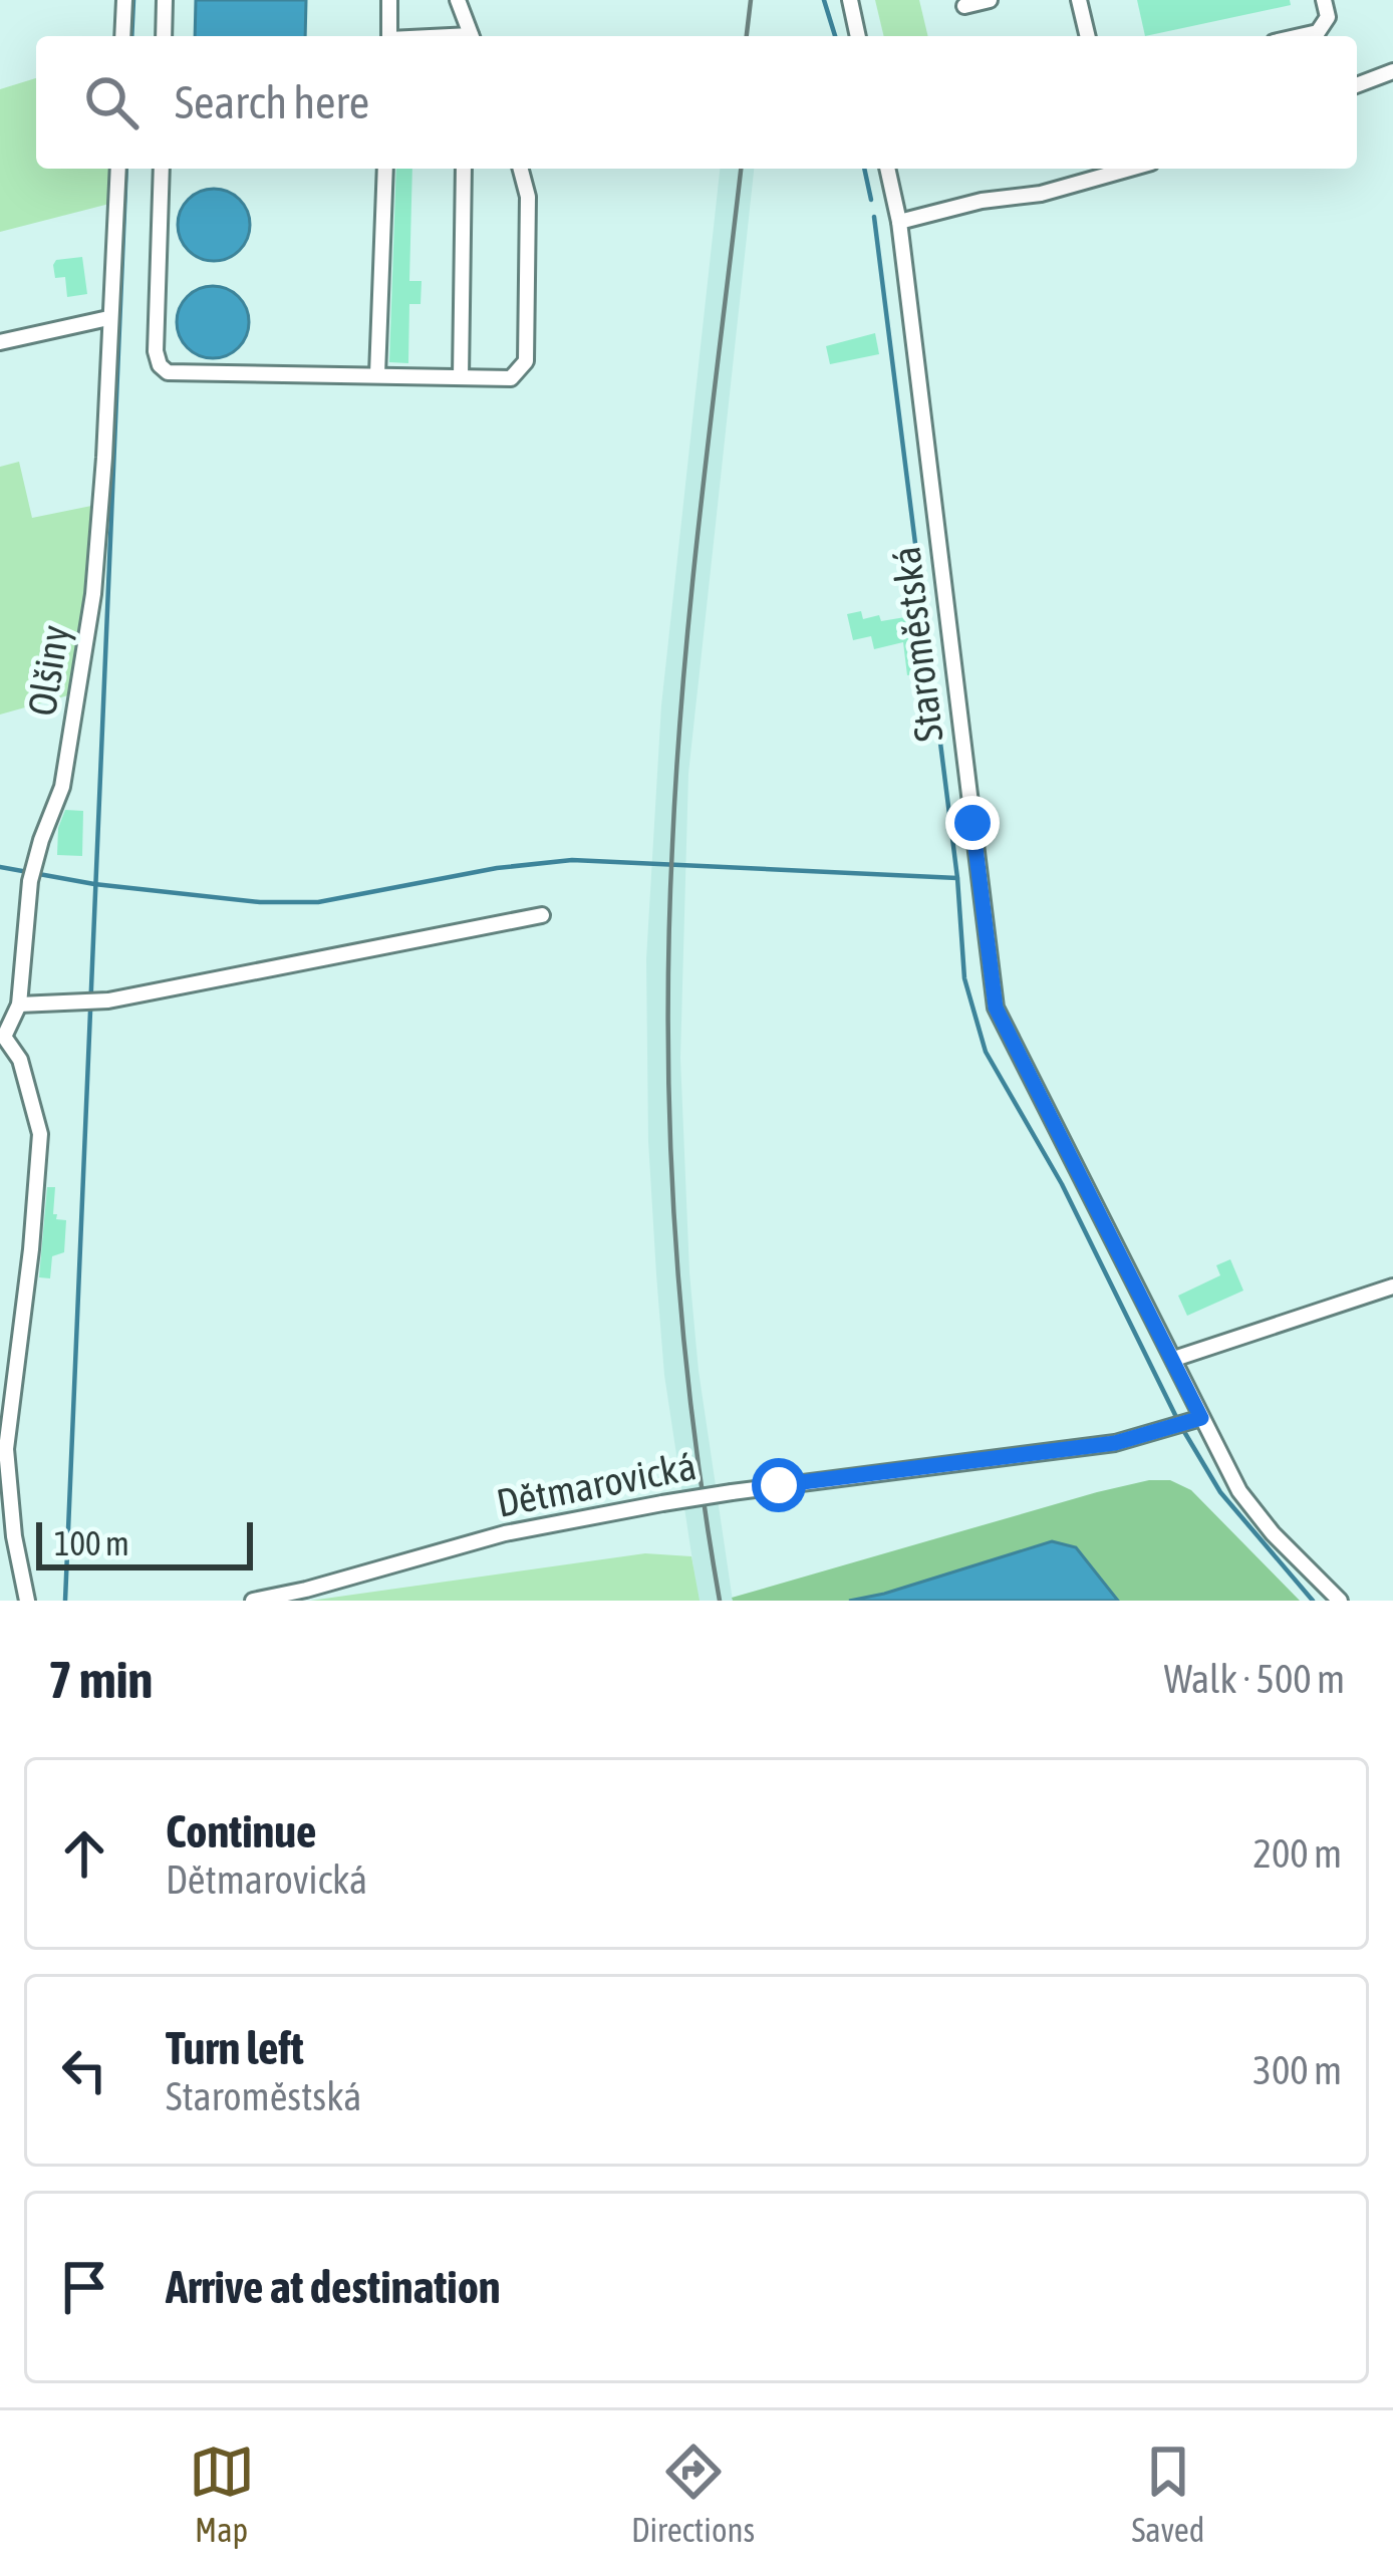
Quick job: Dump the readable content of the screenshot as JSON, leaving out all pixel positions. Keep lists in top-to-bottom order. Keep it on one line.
{"streets":{"street":["Staroměstská","Olšiny","Dětmarovická"]},"crossings":[["Staroměstská","Dětmarovická"]],"scale_bar":"100 m","page":{"search":"Search here","scale":"100 m","heading":["7 min","Walk · 500 m"],"list":[["Continue","Dětmarovická","200 m"],["Turn left","Staroměstská","300 m"],"Arrive at destination"],"nav":["Map","Directions","Saved"]}}
